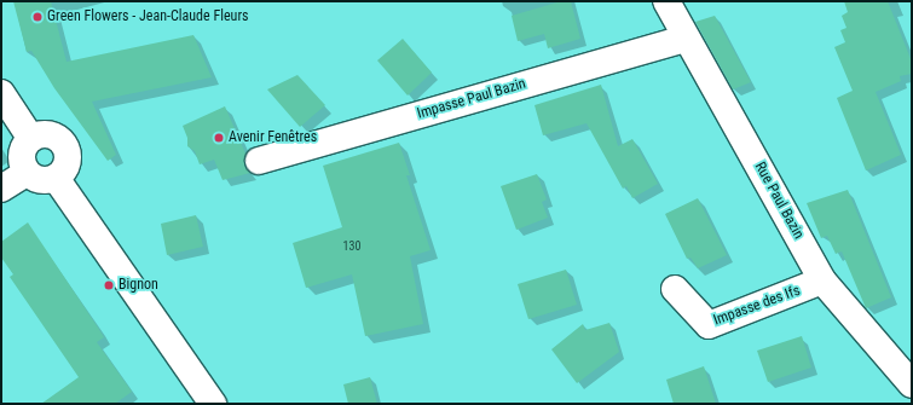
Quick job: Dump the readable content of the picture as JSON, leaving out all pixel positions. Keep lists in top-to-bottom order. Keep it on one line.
{"streets":{"street":["Impasse Paul Bazin","Rue Paul Bazin","Impasse des Ifs"]},"crossings":[["Impasse Paul Bazin","Rue Paul Bazin"],["Rue Paul Bazin","Impasse des Ifs"]],"places":["Green Flowers - Jean-Claude Fleurs","Avenir Fenêtres","Bignon"],"house_numbers":["130"]}
